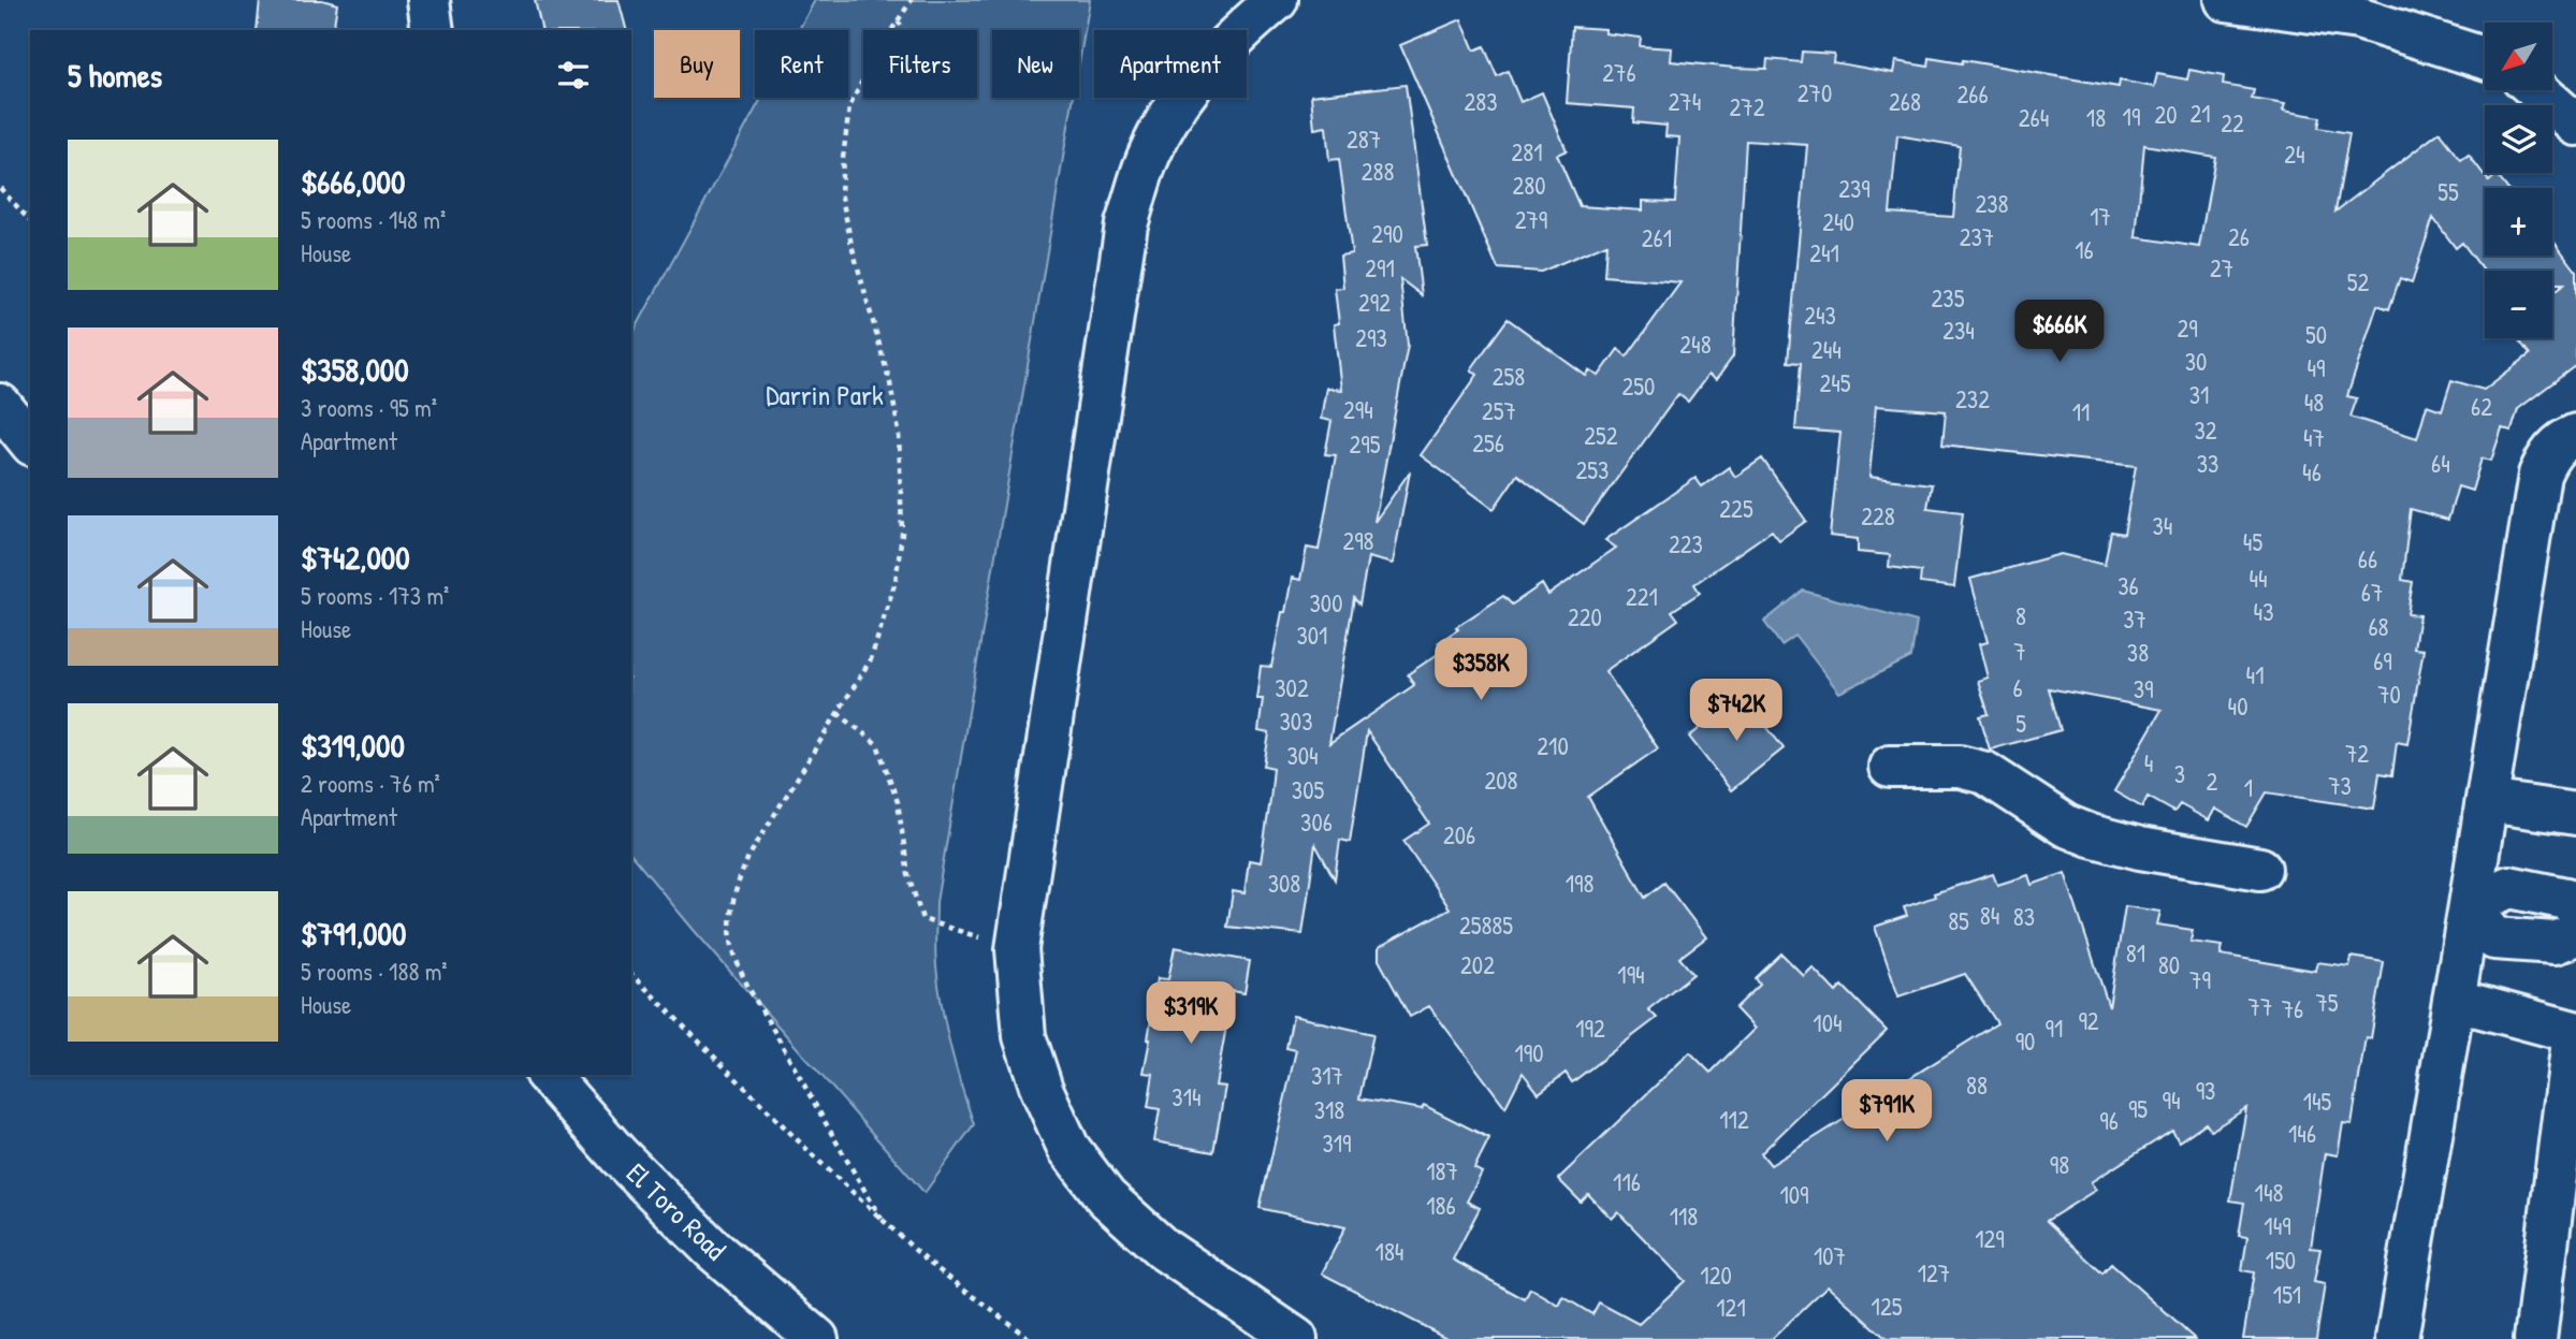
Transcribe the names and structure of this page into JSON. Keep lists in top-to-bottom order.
{
  "streets": {
    "main road": ["El Toro Road"]
  },
  "parks": ["Darrin Park"],
  "house_numbers": [
    "276",
    "270",
    "266",
    "283",
    "274",
    "268",
    "272",
    "21",
    "20",
    "19",
    "264",
    "18",
    "22",
    "287",
    "281",
    "24",
    "288",
    "280",
    "239",
    "55",
    "238",
    "17",
    "279",
    "240",
    "290",
    "237",
    "26",
    "261",
    "16",
    "241",
    "291",
    "27",
    "52",
    "235",
    "292",
    "243",
    "29",
    "234",
    "50",
    "293",
    "248",
    "244",
    "30",
    "49",
    "258",
    "245",
    "250",
    "31",
    "232",
    "48",
    "62",
    "294",
    "257",
    "11",
    "32",
    "252",
    "47",
    "256",
    "295",
    "33",
    "64",
    "253",
    "46",
    "225",
    "228",
    "34",
    "298",
    "45",
    "223",
    "66",
    "44",
    "36",
    "67",
    "221",
    "300",
    "43",
    "8",
    "220",
    "37",
    "68",
    "301",
    "7",
    "38",
    "69",
    "41",
    "302",
    "6",
    "39",
    "70",
    "40",
    "303",
    "5",
    "210",
    "72",
    "304",
    "4",
    "3",
    "208",
    "2",
    "73",
    "1",
    "305",
    "306",
    "206",
    "308",
    "198",
    "84",
    "83",
    "85",
    "25885",
    "81",
    "202",
    "80",
    "194",
    "79",
    "75",
    "77",
    "76",
    "92",
    "104",
    "192",
    "91",
    "90",
    "190",
    "317",
    "88",
    "93",
    "314",
    "94",
    "145",
    "95",
    "318",
    "112",
    "96",
    "146",
    "319",
    "98",
    "187",
    "116",
    "148",
    "109",
    "186",
    "118",
    "149",
    "129",
    "184",
    "107",
    "150",
    "127",
    "120",
    "151",
    "125",
    "121"
  ],
  "north": "bottom left",
  "page": {
    "map_buttons": ["+", "−"],
    "chip": [
      "Buy",
      "Rent",
      "Filters",
      "New",
      "Apartment"
    ],
    "heading": "5 homes",
    "list": [
      {
        "name": "$666,000",
        "note": "5 rooms · 148 m² · House"
      },
      {
        "name": "$358,000",
        "note": "3 rooms · 95 m² · Apartment"
      },
      {
        "name": "$742,000",
        "note": "5 rooms · 173 m² · House"
      },
      {
        "name": "$319,000",
        "note": "2 rooms · 76 m² · Apartment"
      },
      {
        "name": "$791,000",
        "note": "5 rooms · 188 m² · House"
      }
    ],
    "price": [
      "$666K",
      "$358K",
      "$742K",
      "$319K",
      "$791K"
    ]
  }
}
